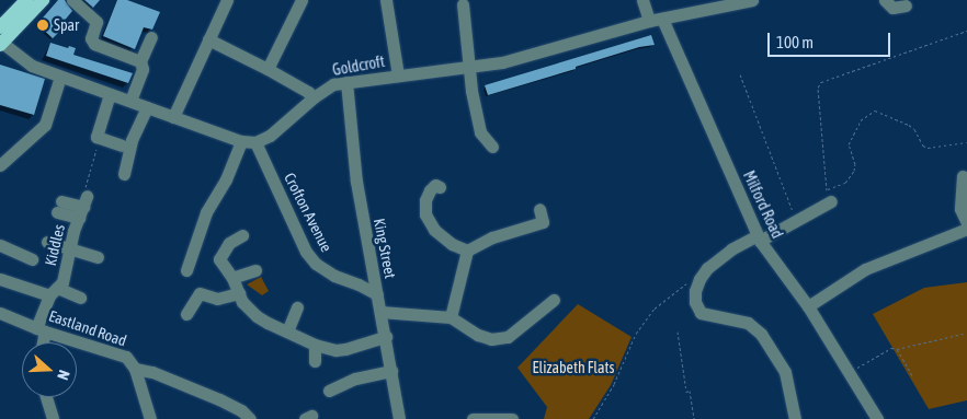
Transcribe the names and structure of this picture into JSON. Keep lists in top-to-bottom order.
{
  "streets": {
    "street": [
      "Goldcroft",
      "Milford Road",
      "Crofton Avenue",
      "Kiddles",
      "King Street",
      "Eastland Road"
    ]
  },
  "crossings": [
    ["Goldcroft", "Milford Road"],
    ["Goldcroft", "Crofton Avenue"],
    ["Goldcroft", "King Street"],
    ["Crofton Avenue", "King Street"],
    ["Kiddles", "Eastland Road"]
  ],
  "parks": ["Elizabeth Flats"],
  "places": ["Spar"],
  "scale_bar": "100 m",
  "north": "right"
}
